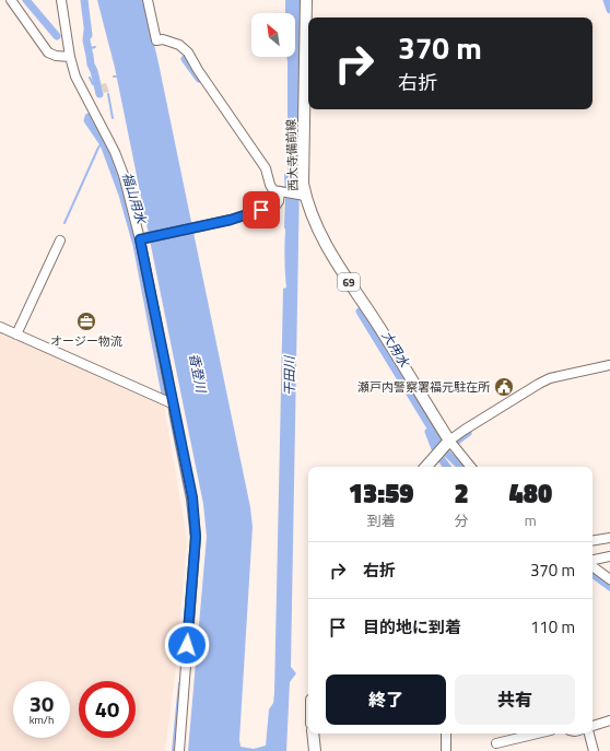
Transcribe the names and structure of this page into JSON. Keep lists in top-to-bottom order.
{
  "streets": {
    "main road": ["西大寺備前線", "69"]
  },
  "water": [
    "福山用水",
    "大用水",
    "香登川",
    "干田川"
  ],
  "places": {
    "office": ["オージー物流"],
    "public building": ["瀬戸内警察署福元駐在所"]
  },
  "north": "top left",
  "page": {
    "turn": ["370 m", "右折"],
    "eta": [
      "13:59",
      "到着",
      "2",
      "分",
      "480",
      "m"
    ],
    "list": [
      {
        "name": "右折",
        "value": "370 m"
      },
      {
        "name": "目的地に到着",
        "value": "110 m"
      }
    ],
    "buttons": ["終了", "共有"],
    "speed": "30 km/h",
    "limit": "40"
  }
}
